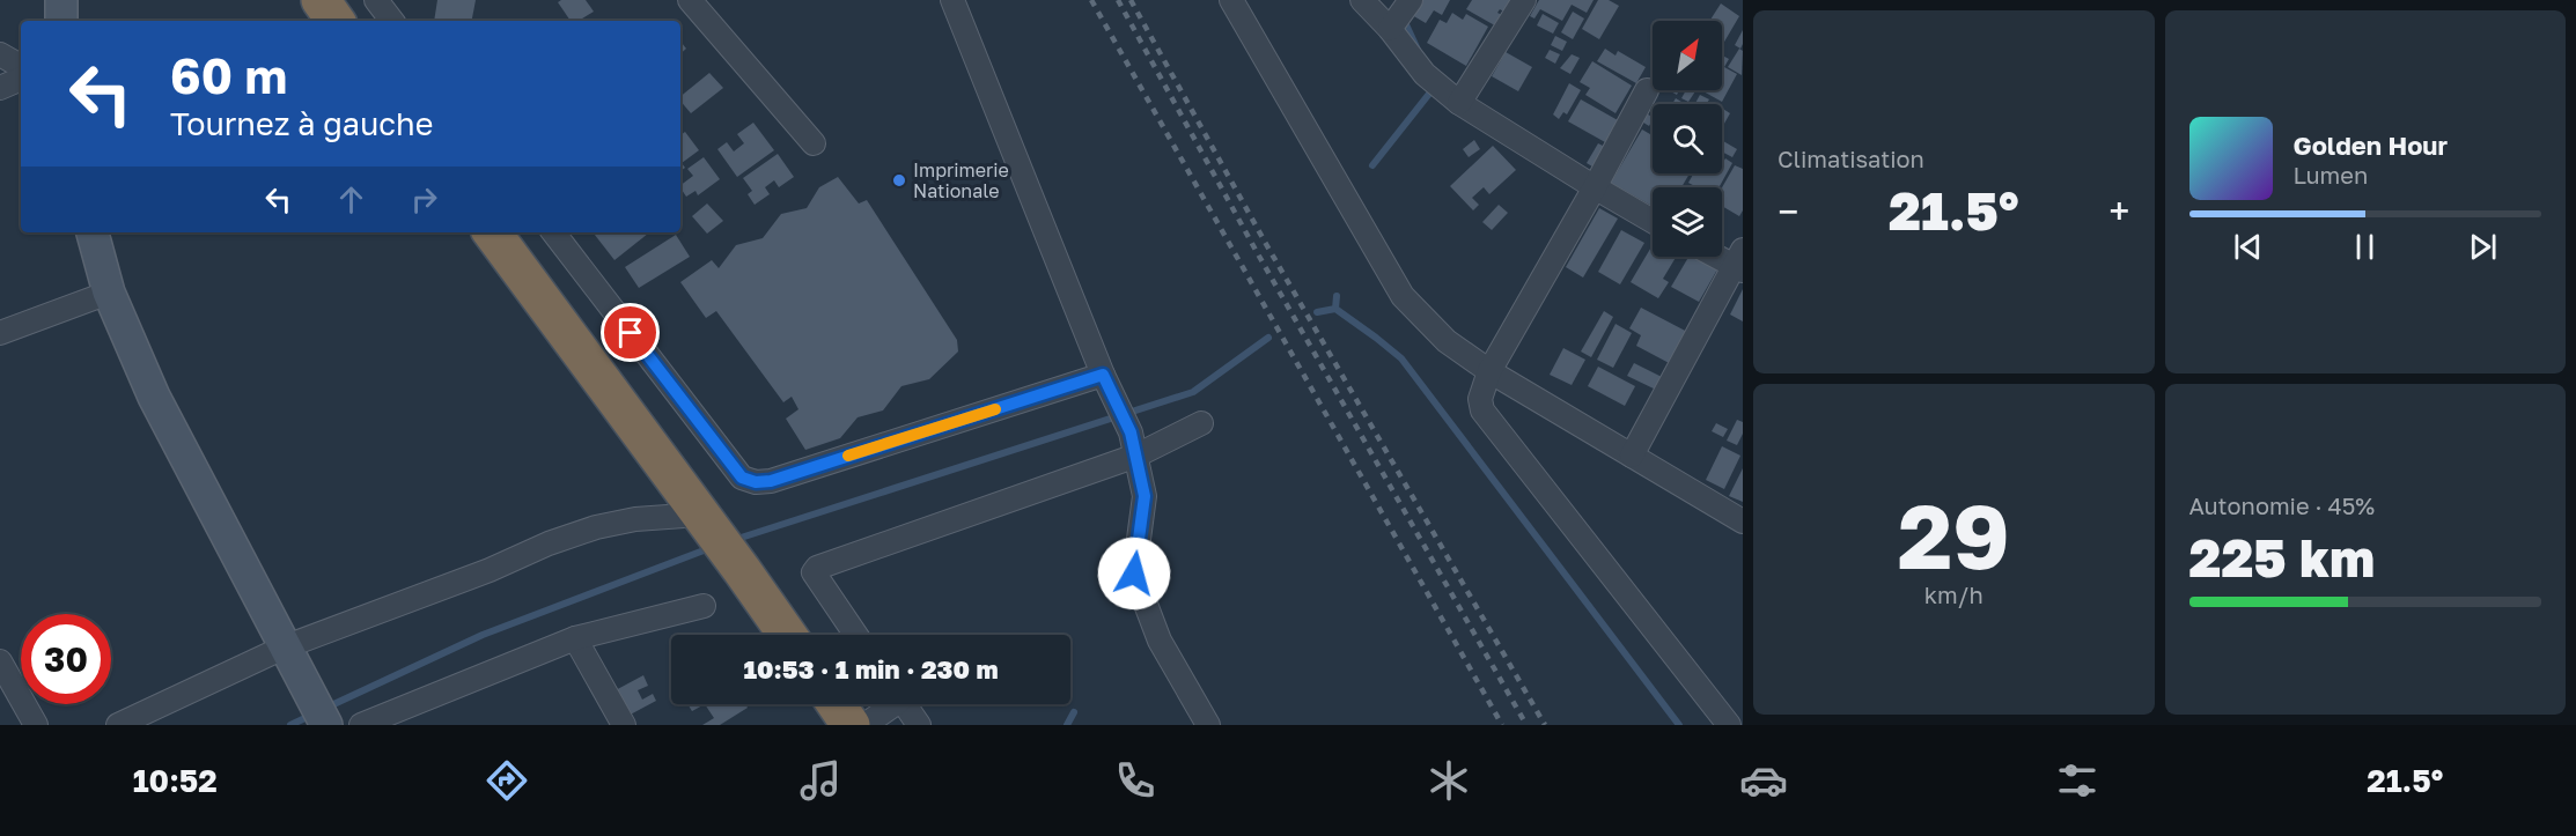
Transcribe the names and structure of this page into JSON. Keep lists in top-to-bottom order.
{
  "places": ["Imprimerie Nationale"],
  "north": "top right",
  "page": {
    "tile": [
      "Climatisation",
      ["29", "km/h"],
      ["Autonomie · 45%", "225 km"]
    ],
    "turn": ["60 m", "Tournez à gauche"],
    "song": ["Golden Hour", "Lumen"],
    "heat": ["−", "21.5°", "+"],
    "limit": "30",
    "trip": "10:53 · 1 min · 230 m",
    "tabs": ["10:52", "21.5°"]
  }
}
